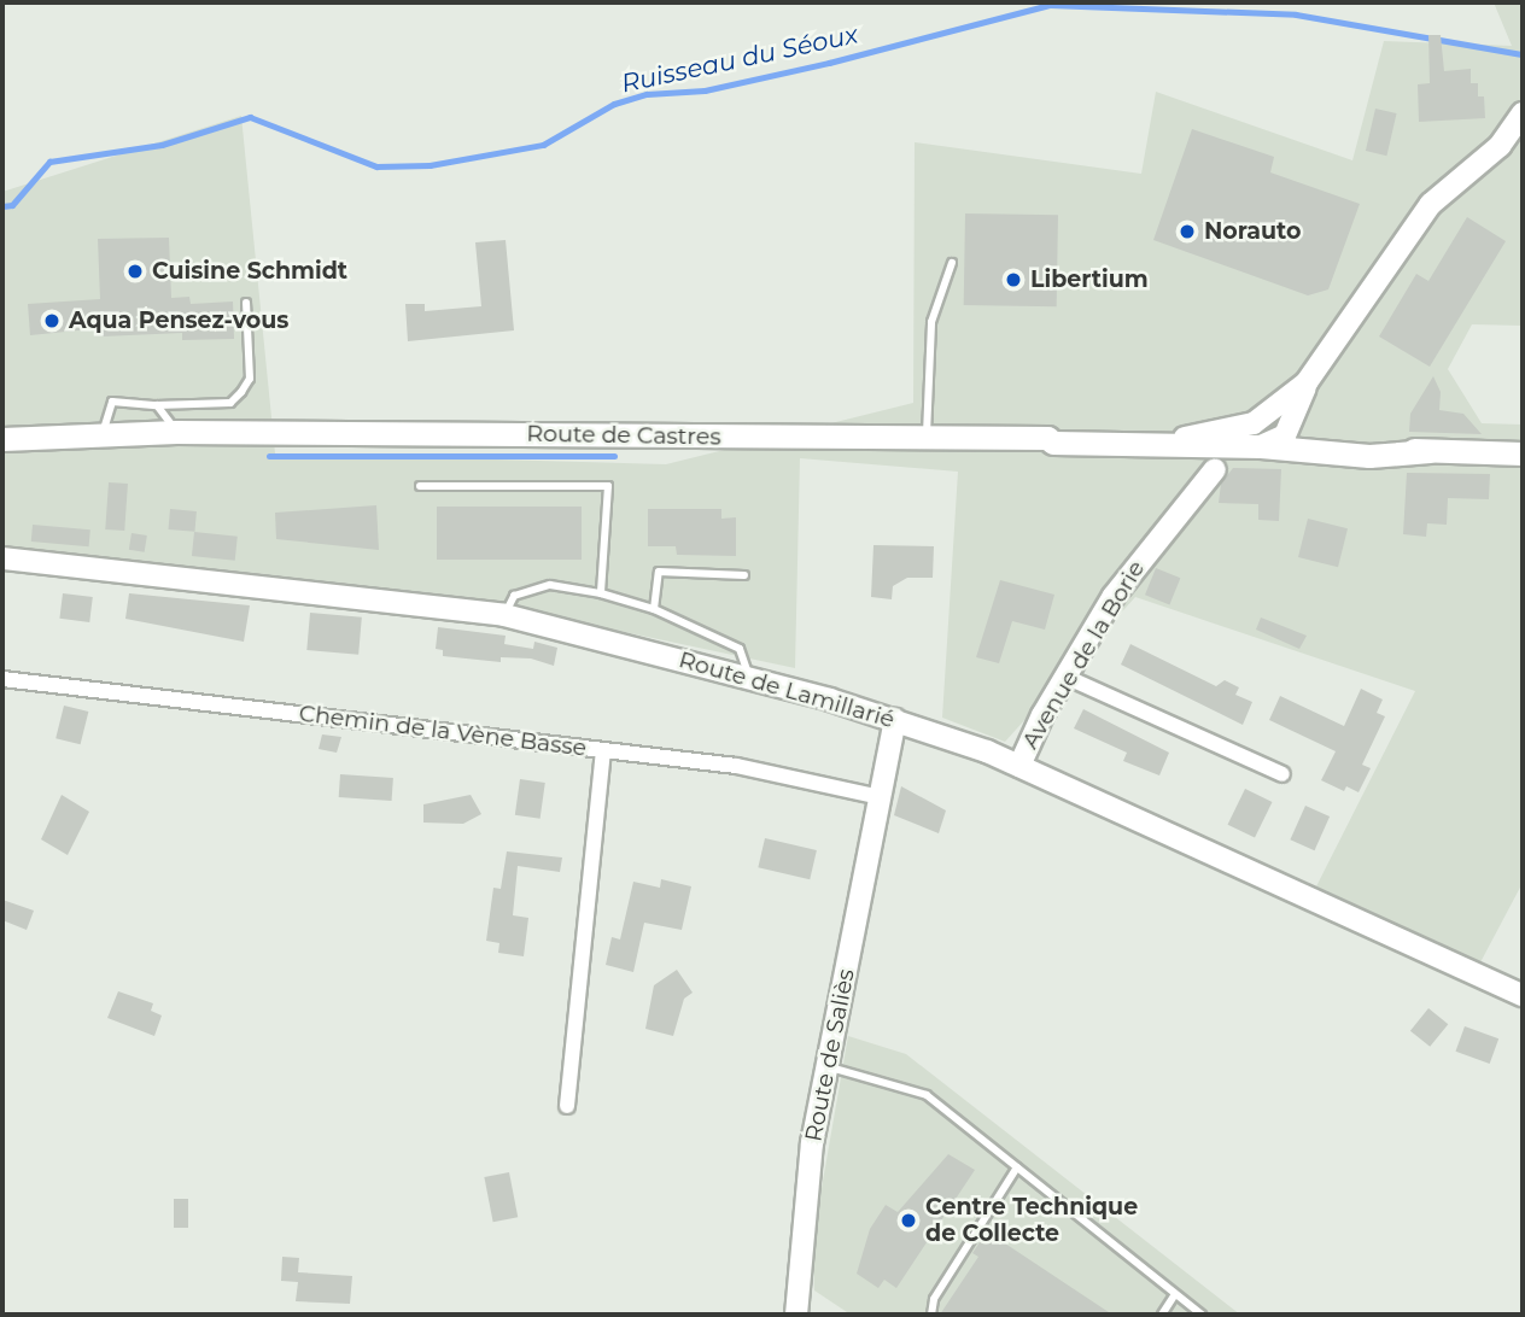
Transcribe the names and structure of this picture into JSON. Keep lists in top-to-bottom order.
{
  "streets": {
    "main road": ["Route de Castres"],
    "street": [
      "Avenue de la Borie",
      "Route de Lamillarié",
      "Chemin de la Vène Basse",
      "Route de Saliès"
    ]
  },
  "crossings": [
    ["Avenue de la Borie", "Route de Lamillarié"],
    ["Route de Lamillarié", "Route de Saliès"],
    ["Chemin de la Vène Basse", "Route de Saliès"]
  ],
  "water": ["Ruisseau du Séoux"],
  "places": [
    "Norauto",
    "Cuisine Schmidt",
    "Libertium",
    "Aqua Pensez-vous",
    "Centre Technique de Collecte"
  ]
}
